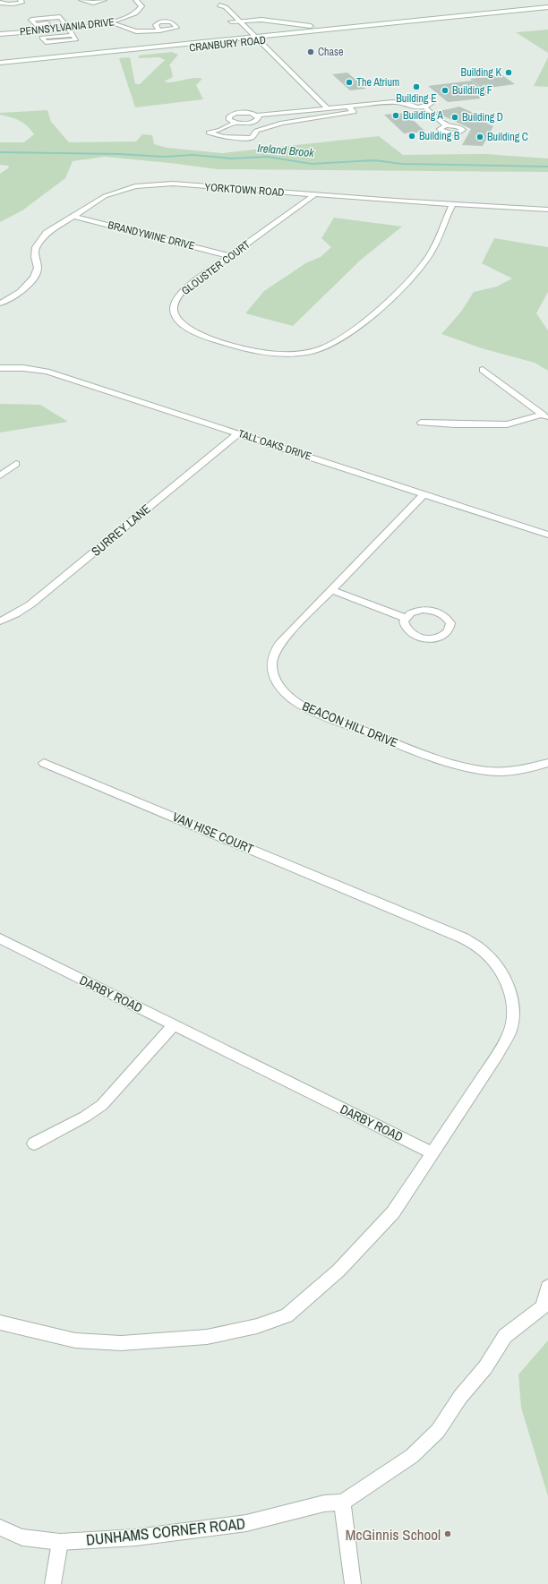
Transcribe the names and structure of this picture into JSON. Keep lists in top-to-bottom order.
{
  "streets": {
    "street": [
      "PENNSYLVANIA DRIVE",
      "CRANBURY ROAD",
      "YORKTOWN ROAD",
      "BRANDYWINE DRIVE",
      "GLOUSTER COURT",
      "TALL OAKS DRIVE",
      "SURREY LANE",
      "BEACON HILL DRIVE",
      "VAN HISE COURT",
      "DARBY ROAD",
      "DUNHAMS CORNER ROAD"
    ]
  },
  "crossings": [
    ["YORKTOWN ROAD", "BRANDYWINE DRIVE"],
    ["YORKTOWN ROAD", "GLOUSTER COURT"],
    ["BRANDYWINE DRIVE", "GLOUSTER COURT"],
    ["TALL OAKS DRIVE", "SURREY LANE"],
    ["TALL OAKS DRIVE", "BEACON HILL DRIVE"],
    ["VAN HISE COURT", "DARBY ROAD"]
  ],
  "water": ["Ireland Brook"],
  "places": [
    "Chase",
    "Building K",
    "The Atrium",
    "Building E",
    "Building F",
    "Building A",
    "Building D",
    "Building B",
    "Building C",
    "McGinnis School"
  ]
}
